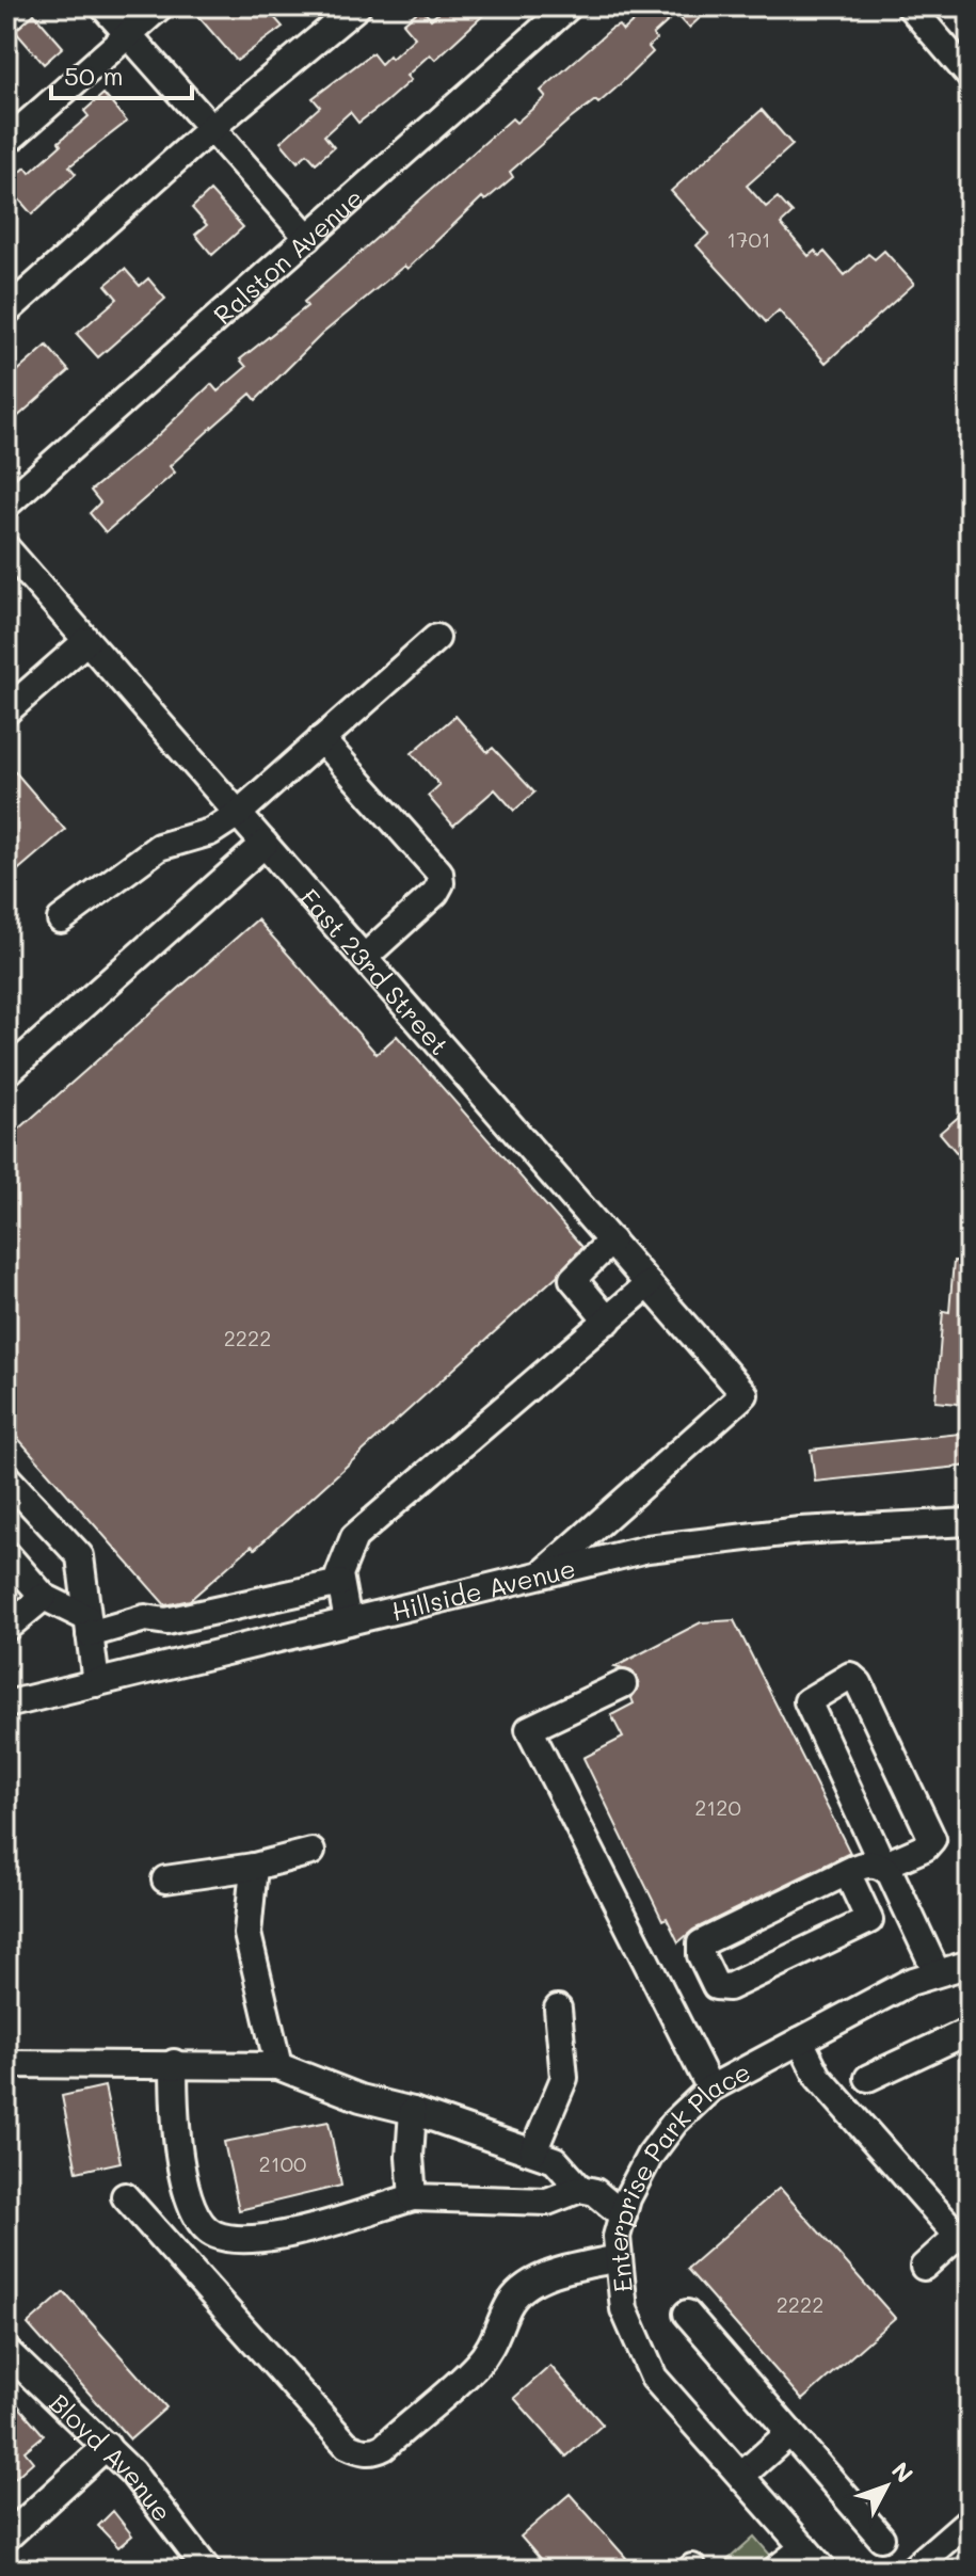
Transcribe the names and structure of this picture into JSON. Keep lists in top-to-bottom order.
{
  "streets": {
    "street": [
      "Ralston Avenue",
      "East 23rd Street",
      "Hillside Avenue",
      "Enterprise Park Place",
      "Bloyd Avenue"
    ]
  },
  "crossings": [
    ["East 23rd Street", "Hillside Avenue"]
  ],
  "house_numbers": [
    "1701",
    "2222",
    "2120",
    "2100",
    "2222"
  ],
  "scale_bar": "50 m",
  "north": "top right"
}
